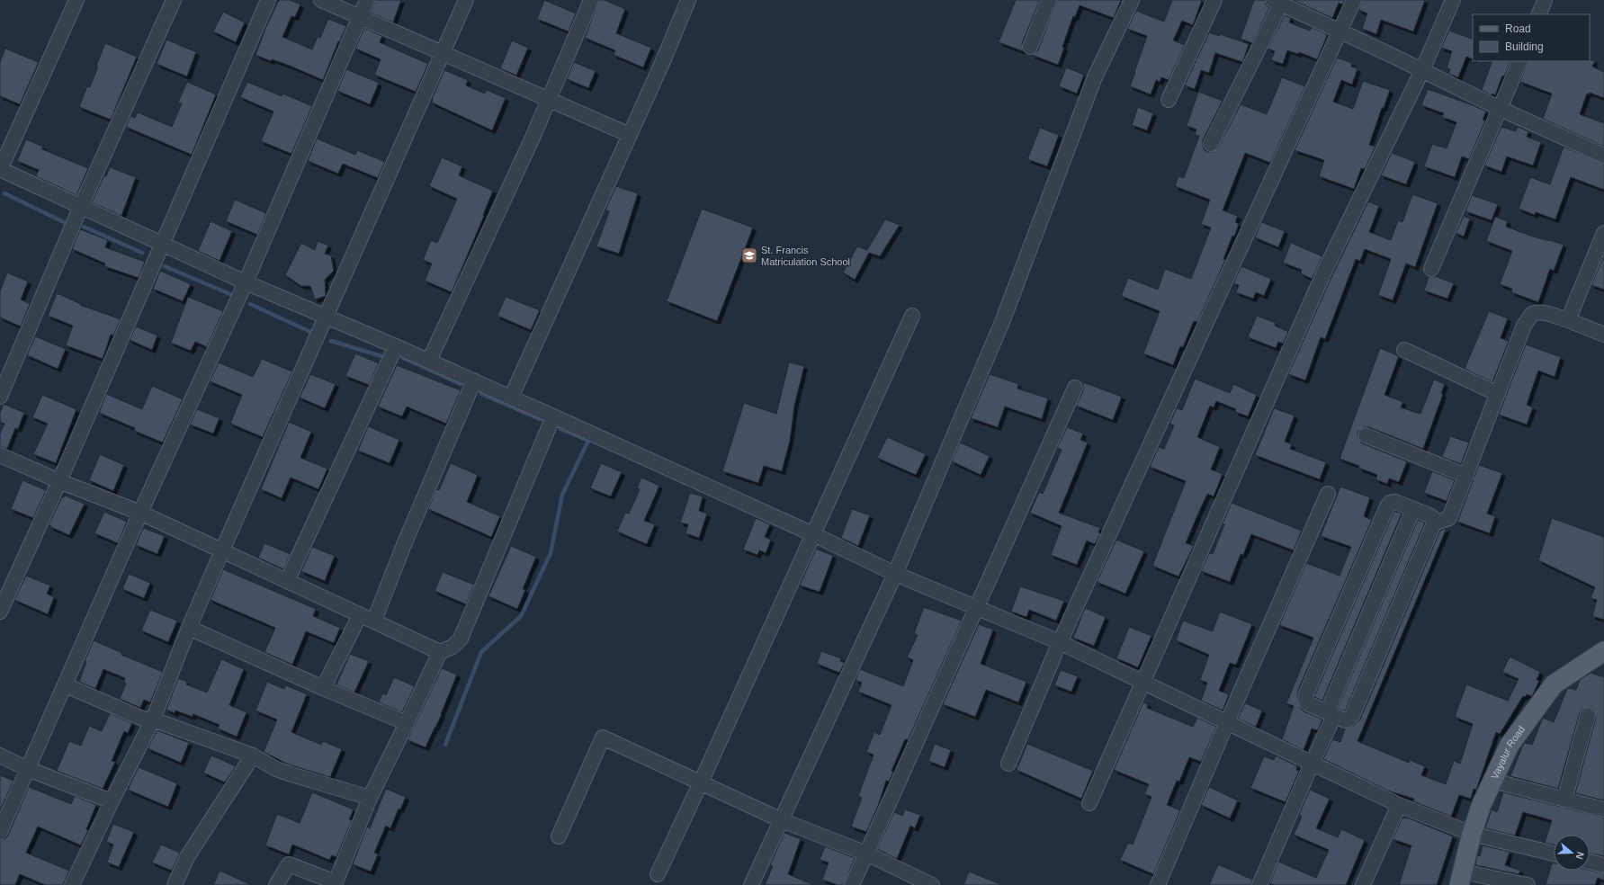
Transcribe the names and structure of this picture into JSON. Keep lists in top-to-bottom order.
{
  "streets": {
    "main road": ["Vayalur Road"]
  },
  "places": {
    "school or university": ["St. Francis Matriculation School"]
  },
  "legend": ["Road", "Building"],
  "north": "right"
}
